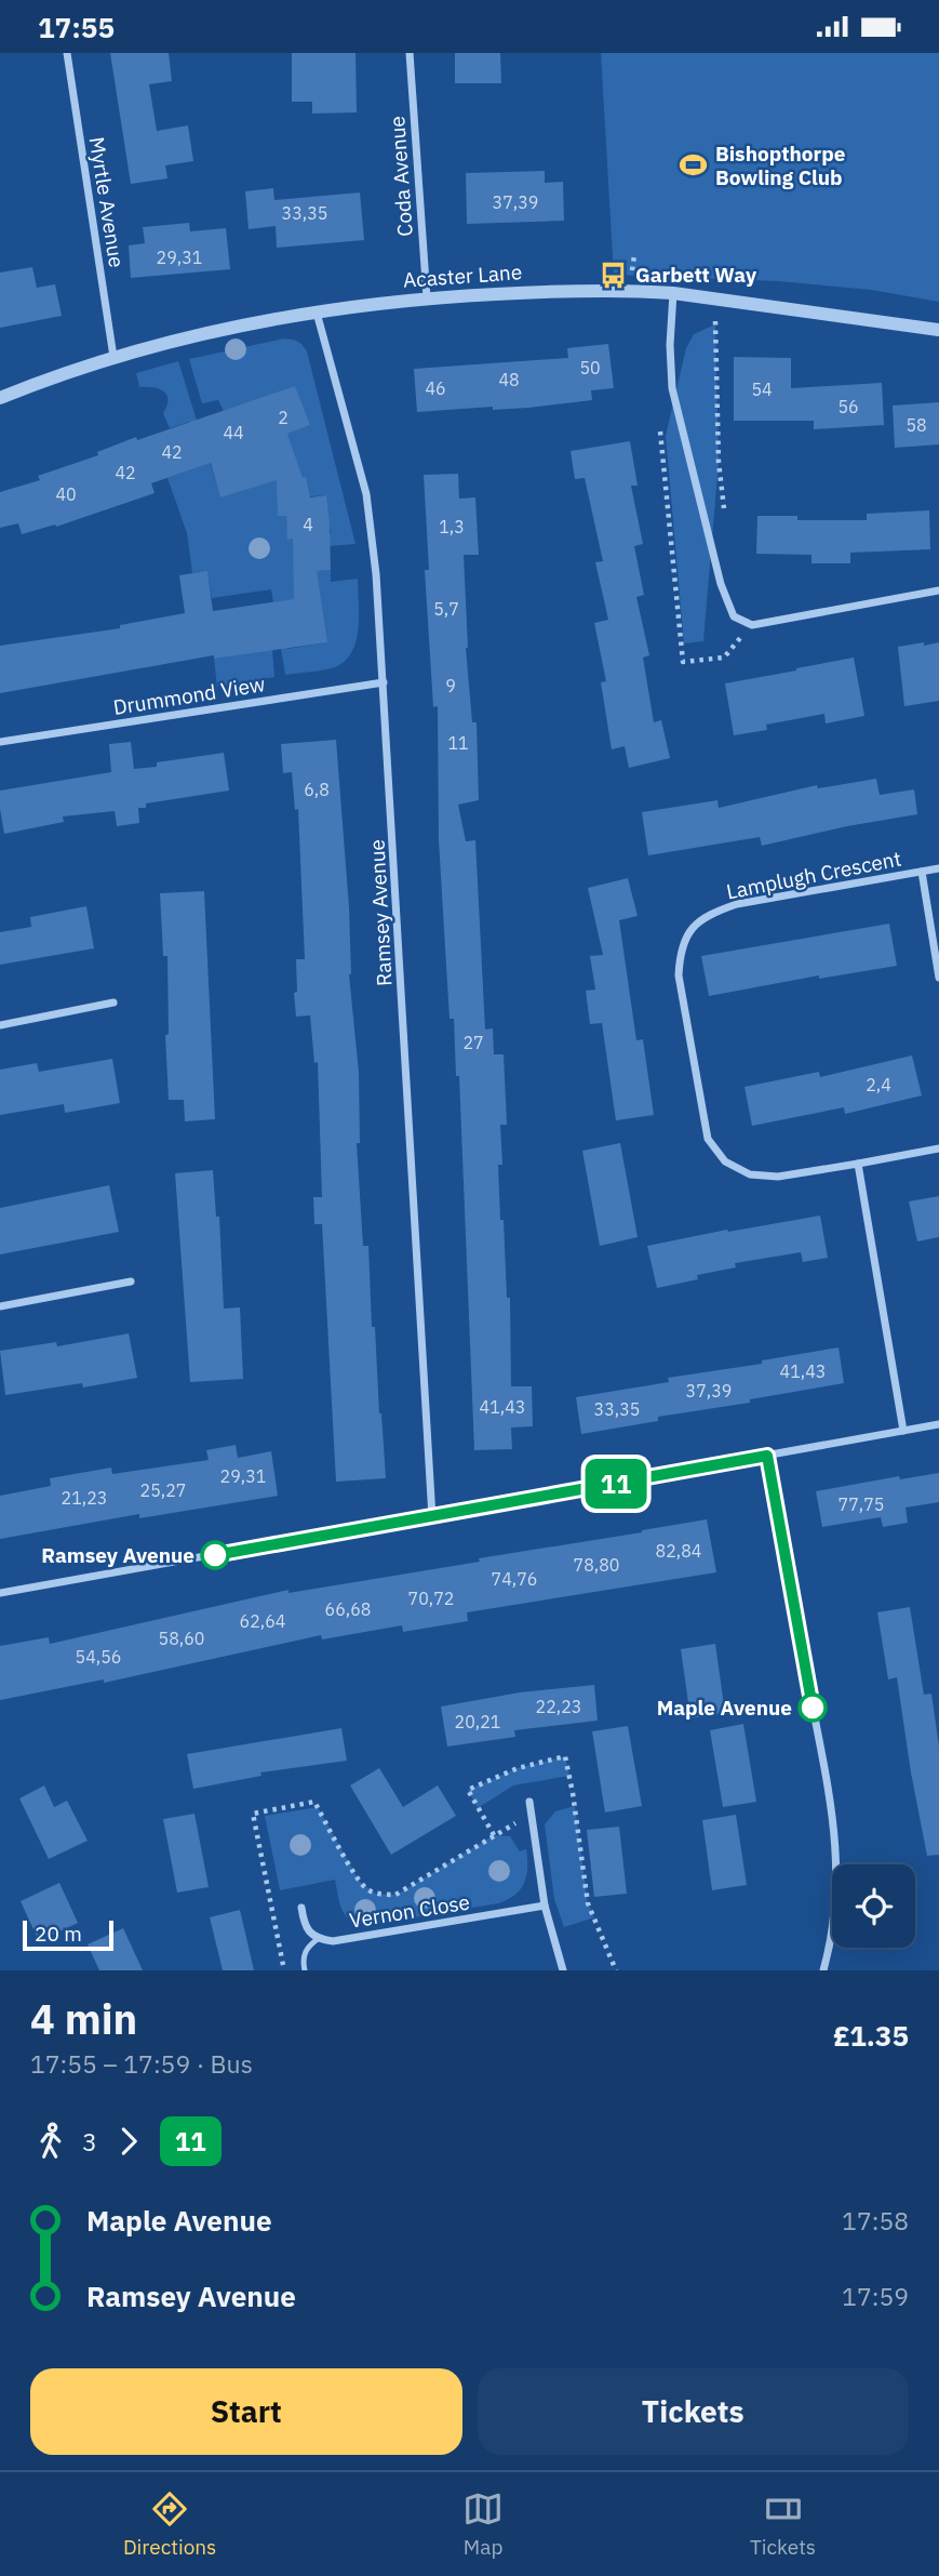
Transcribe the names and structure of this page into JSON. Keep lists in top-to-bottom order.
{
  "streets": {
    "street": [
      "Coda Avenue",
      "Myrtle Avenue",
      "Acaster Lane",
      "Drummond View",
      "Lamplugh Crescent",
      "Ramsey Avenue",
      "Vernon Close"
    ]
  },
  "crossings": [
    ["Coda Avenue", "Acaster Lane"],
    ["Myrtle Avenue", "Acaster Lane"],
    ["Acaster Lane", "Ramsey Avenue"],
    ["Drummond View", "Ramsey Avenue"]
  ],
  "places": {
    "sports": ["Bishopthorpe Bowling Club"],
    "bus stop": ["Garbett Way"],
    "other": ["Ramsey Avenue", "Maple Avenue"]
  },
  "lines": ["bus line 11"],
  "house_numbers": [
    "37,39",
    "33,35",
    "29,31",
    "50",
    "48",
    "46",
    "54",
    "56",
    "2",
    "58",
    "44",
    "42",
    "42",
    "40",
    "4",
    "1,3",
    "5,7",
    "9",
    "11",
    "6,8",
    "27",
    "2,4",
    "41,43",
    "37,39",
    "41,43",
    "33,35",
    "29,31",
    "25,27",
    "21,23",
    "77,75",
    "82,84",
    "78,80",
    "74,76",
    "70,72",
    "66,68",
    "62,64",
    "58,60",
    "54,56",
    "22,23",
    "20,21"
  ],
  "scale_bar": "20 m",
  "page": {
    "status": "17:55",
    "on_map": "11",
    "scale": "20 m",
    "heading": ["4 min", "17:55 – 17:59 · Bus", "£1.35"],
    "legs": ["3", "11"],
    "list": [
      {
        "name": "Maple Avenue",
        "value": "17:58"
      },
      {
        "name": "Ramsey Avenue",
        "value": "17:59"
      }
    ],
    "buttons": ["Start", "Tickets"],
    "tabs": ["Directions", "Map", "Tickets"]
  }
}
